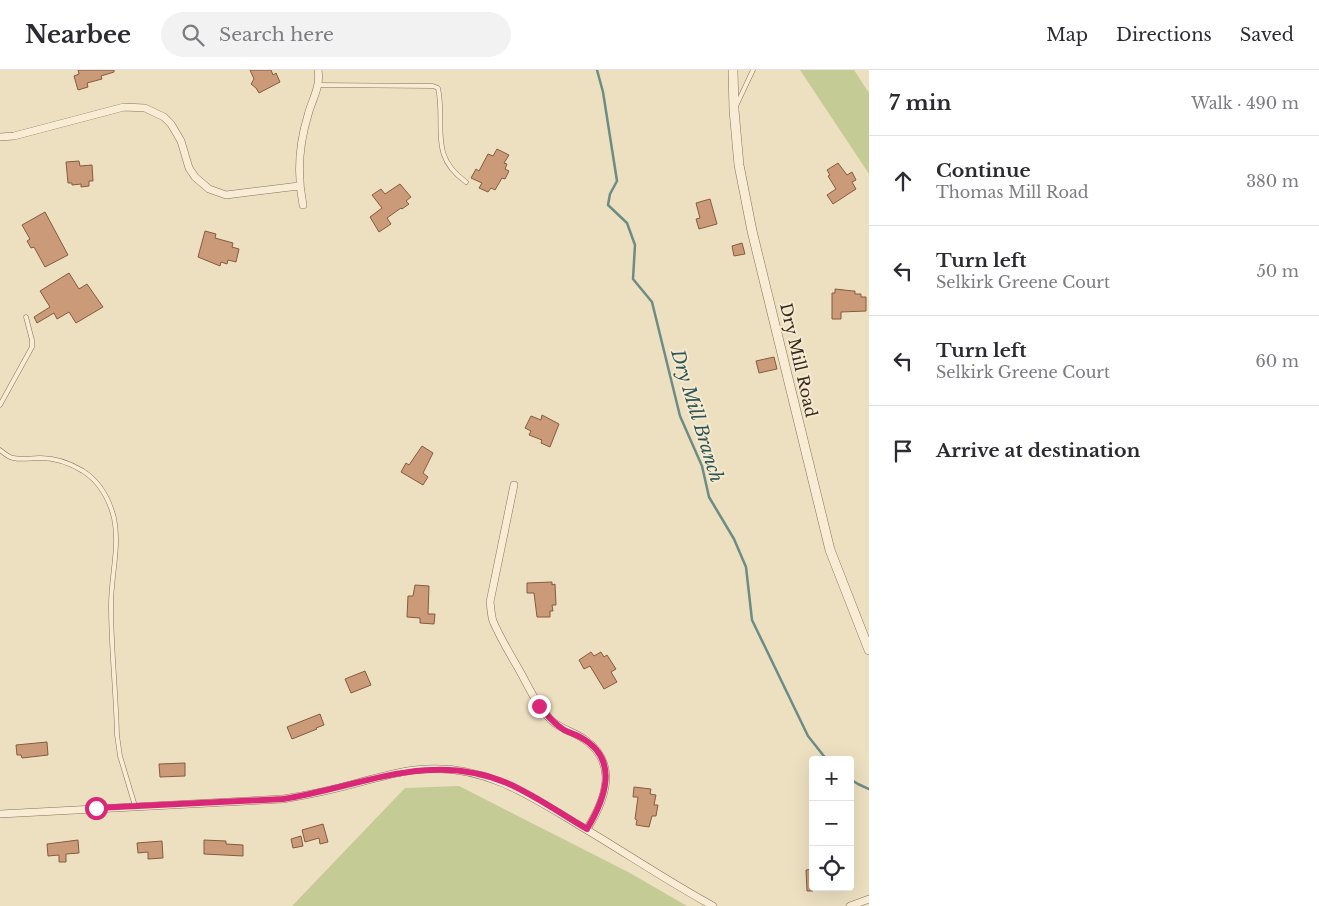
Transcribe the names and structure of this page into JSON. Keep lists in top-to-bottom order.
{
  "streets": {
    "street": ["Dry Mill Road"]
  },
  "water": ["Dry Mill Branch"],
  "page": {
    "header": "Nearbee",
    "search": "Search here",
    "nav": ["Map", "Directions", "Saved"],
    "heading": ["7 min", "Walk · 490 m"],
    "list": [
      ["Continue", "Thomas Mill Road", "380 m"],
      ["Turn left", "Selkirk Greene Court", "50 m"],
      ["Turn left", "Selkirk Greene Court", "60 m"],
      "Arrive at destination"
    ],
    "map_buttons": ["+", "−"]
  }
}
